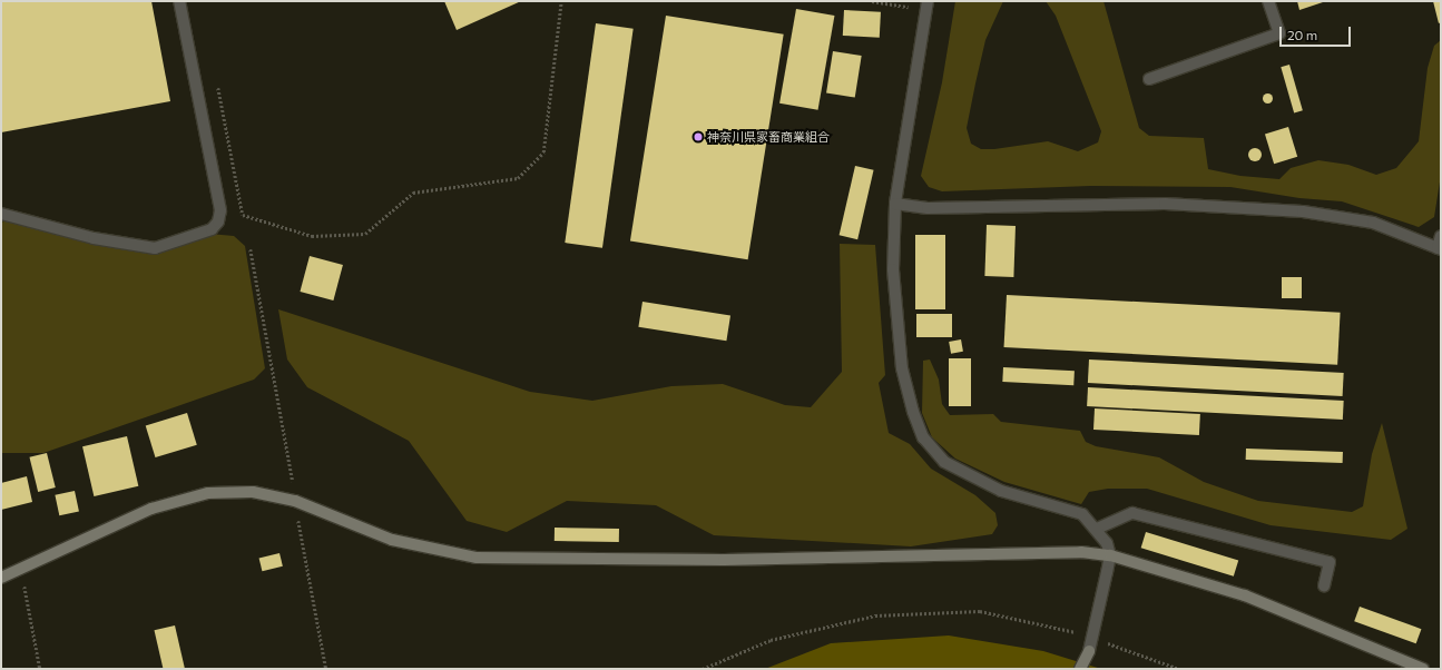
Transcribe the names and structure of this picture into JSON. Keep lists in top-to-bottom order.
{
  "places": ["神奈川県家畜商業組合"],
  "scale_bar": "20 m"
}
